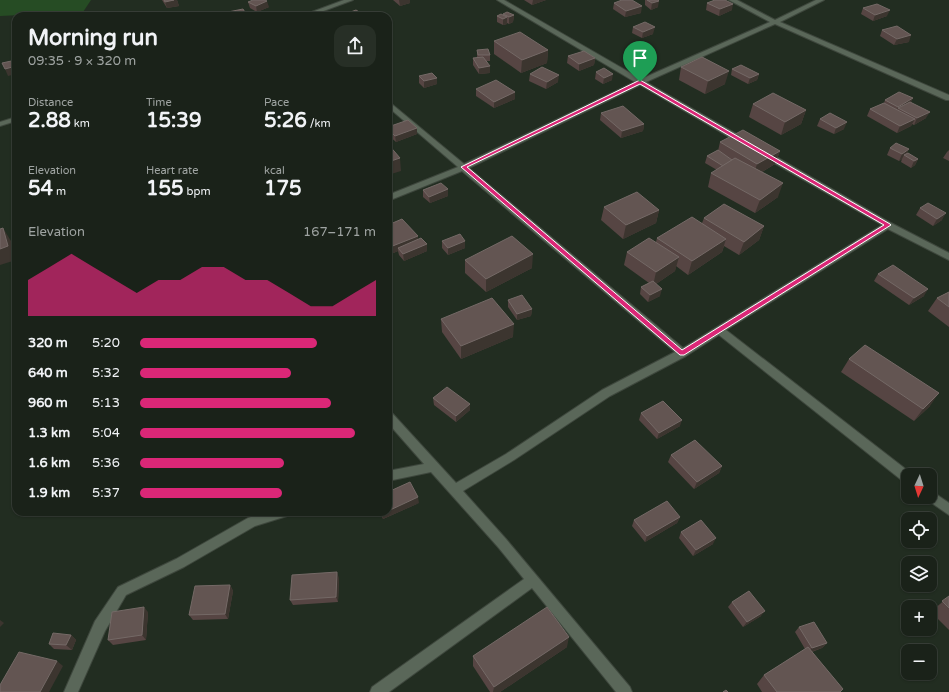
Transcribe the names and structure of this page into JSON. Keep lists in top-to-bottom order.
{
  "north": "bottom",
  "page": {
    "heading": ["Morning run", "09:35 · 9 × 320 m"],
    "stats": [
      ["Distance", "2.88 km"],
      ["Time", "15:39"],
      ["Pace", "5:26 /km"],
      ["Elevation", "54 m"],
      ["Heart rate", "155 bpm"],
      ["kcal", "175"]
    ],
    "chart": ["Elevation", "167–171 m"],
    "list": [
      {
        "name": "320 m",
        "note": "5:20"
      },
      {
        "name": "640 m",
        "note": "5:32"
      },
      {
        "name": "960 m",
        "note": "5:13"
      },
      {
        "name": "1.3 km",
        "note": "5:04"
      },
      {
        "name": "1.6 km",
        "note": "5:36"
      },
      {
        "name": "1.9 km",
        "note": "5:37"
      }
    ],
    "map_buttons": ["+", "−"]
  }
}
